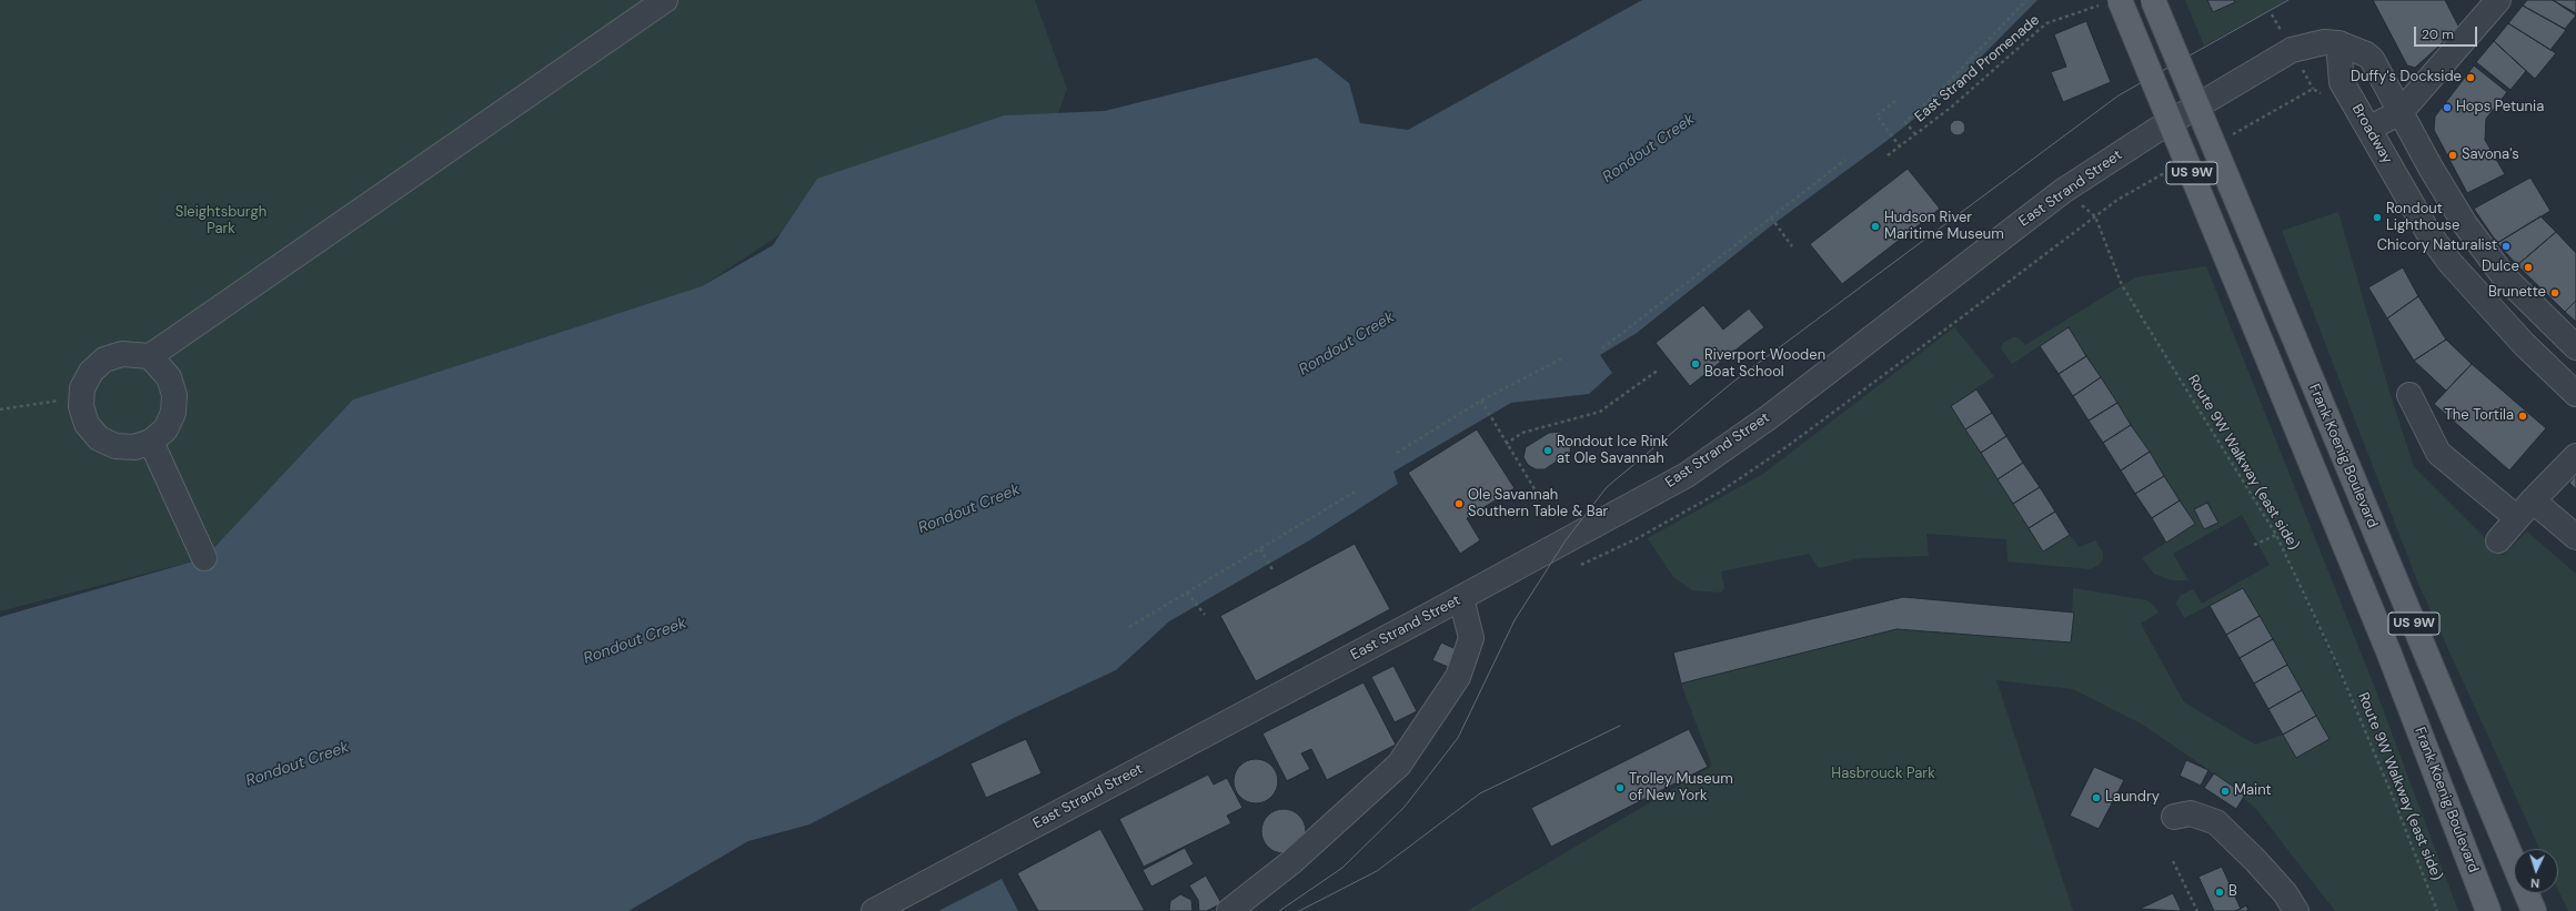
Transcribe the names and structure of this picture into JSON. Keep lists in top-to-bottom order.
{
  "streets": {
    "main road": ["US 9W", "Frank Koenig Boulevard"],
    "street": ["Broadway", "East Strand Street"],
    "path": ["East Strand Promenade", "Route 9W Walkway (east side)"]
  },
  "crossings": [
    ["East Strand Promenade", "Frank Koenig Boulevard"],
    ["Broadway", "East Strand Street"]
  ],
  "water": ["Rondout Creek"],
  "parks": ["Sleightsburgh Park", "Hasbrouck Park"],
  "places": [
    "Duffy's Dockside",
    "Hops Petunia",
    "Savona's",
    "Rondout Lighthouse",
    "Hudson River Maritime Museum",
    "Chicory Naturalist",
    "Dulce",
    "Brunette",
    "Riverport Wooden Boat School",
    "The Tortila",
    "Rondout Ice Rink at Ole Savannah",
    "Ole Savannah Southern Table & Bar",
    "Trolley Museum of New York",
    "Maint",
    "Laundry",
    "B"
  ],
  "scale_bar": "20 m",
  "north": "bottom"
}
